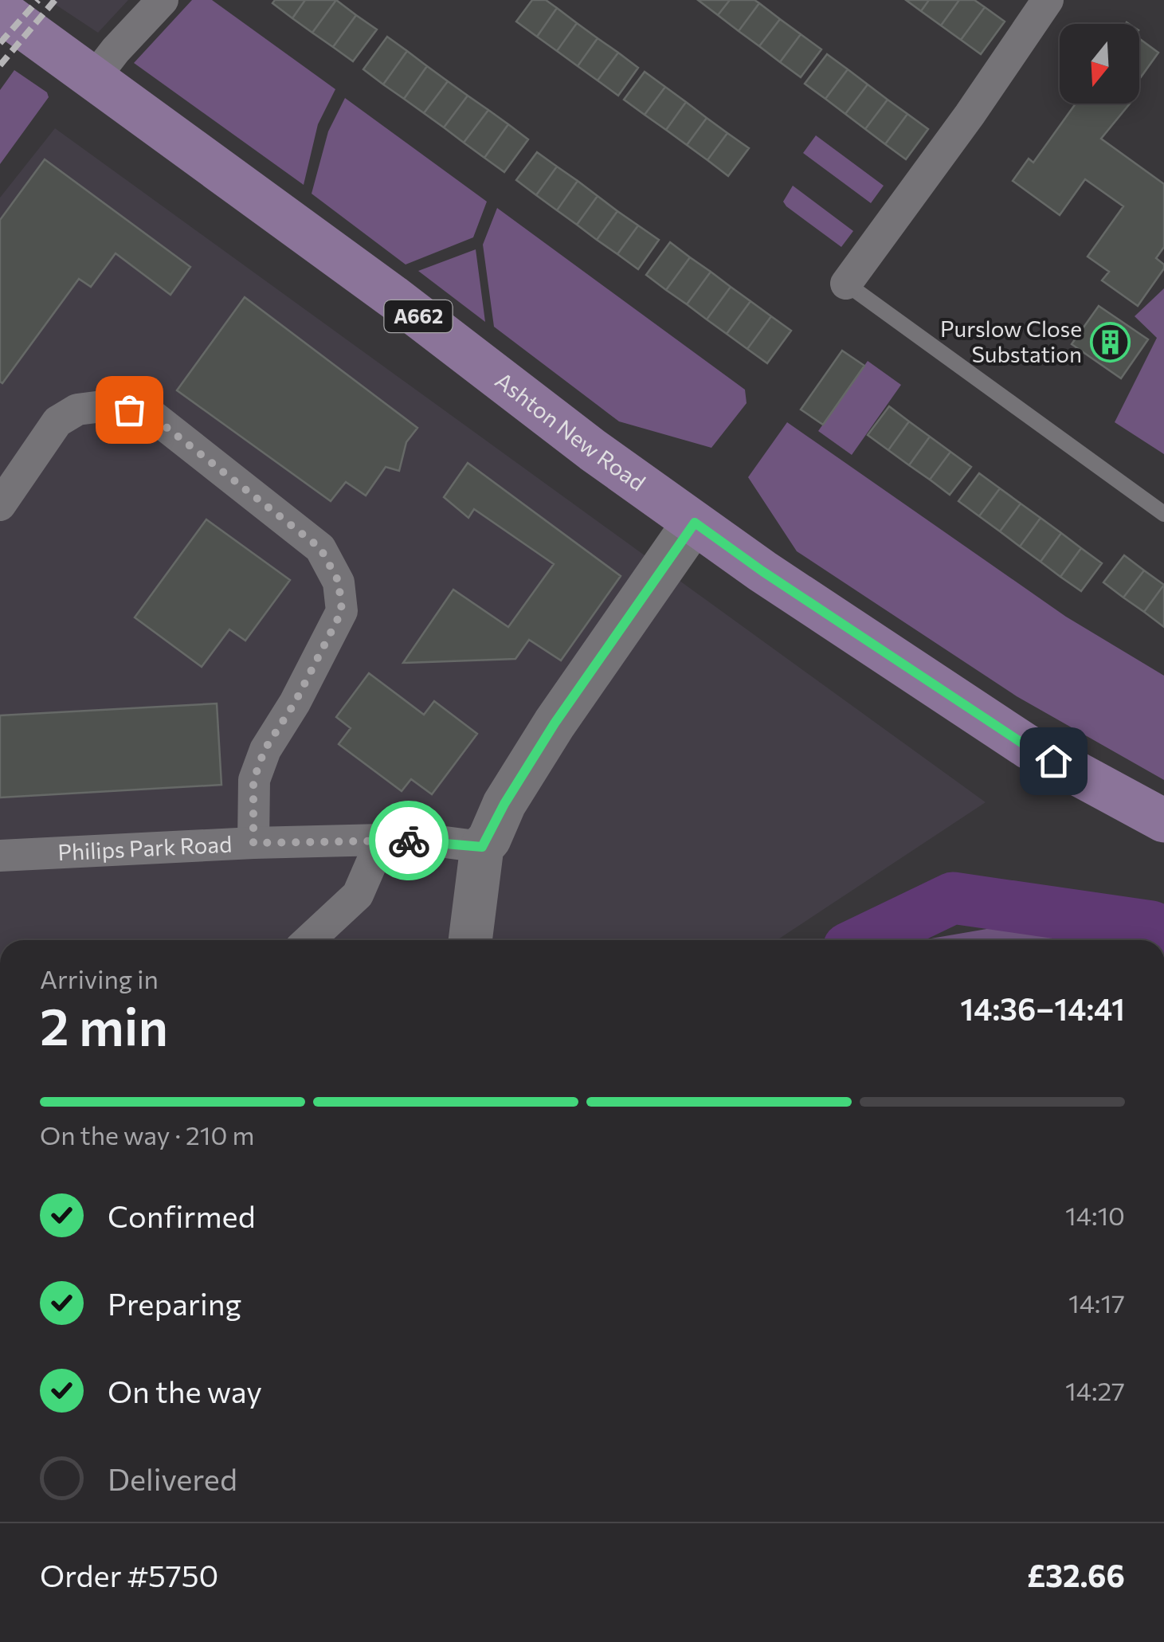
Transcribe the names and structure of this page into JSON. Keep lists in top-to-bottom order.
{
  "streets": {
    "main road": ["A662", "Ashton New Road"],
    "street": ["Philips Park Road"]
  },
  "places": {
    "building": ["Purslow Close Substation"]
  },
  "north": "bottom",
  "page": {
    "heading": ["2 min", "Arriving in", "14:36–14:41"],
    "panel": ["Order #5750", "£32.66"],
    "bar": "On the way · 210 m",
    "list": [
      ["Confirmed", "14:10"],
      ["Preparing", "14:17"],
      ["On the way", "14:27"],
      "Delivered"
    ]
  }
}
